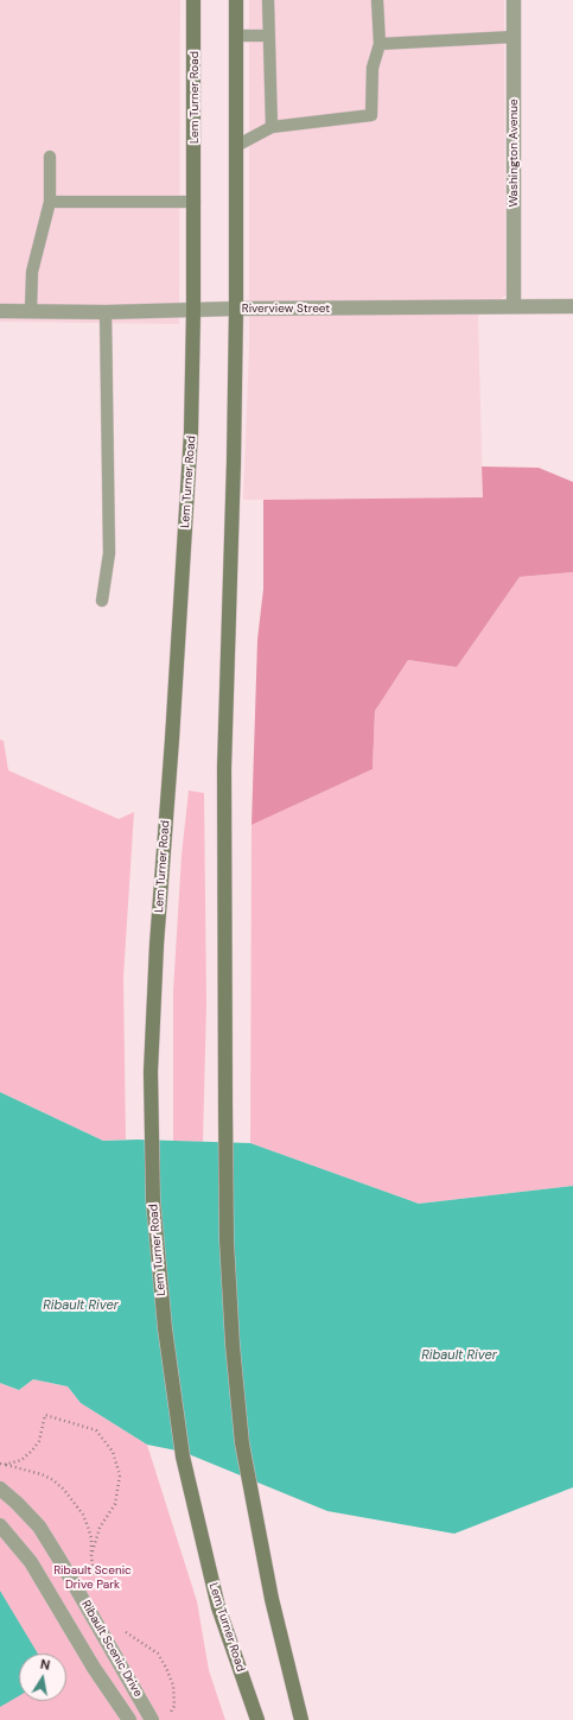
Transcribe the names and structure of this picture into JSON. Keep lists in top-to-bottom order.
{
  "streets": {
    "main road": ["Lem Turner Road"],
    "street": ["Washington Avenue", "Riverview Street", "Ribault Scenic Drive"]
  },
  "crossings": [
    ["Lem Turner Road", "Riverview Street"],
    ["Washington Avenue", "Riverview Street"]
  ],
  "water": ["Ribault River"],
  "parks": ["Ribault Scenic Drive Park"],
  "north": "top"
}
